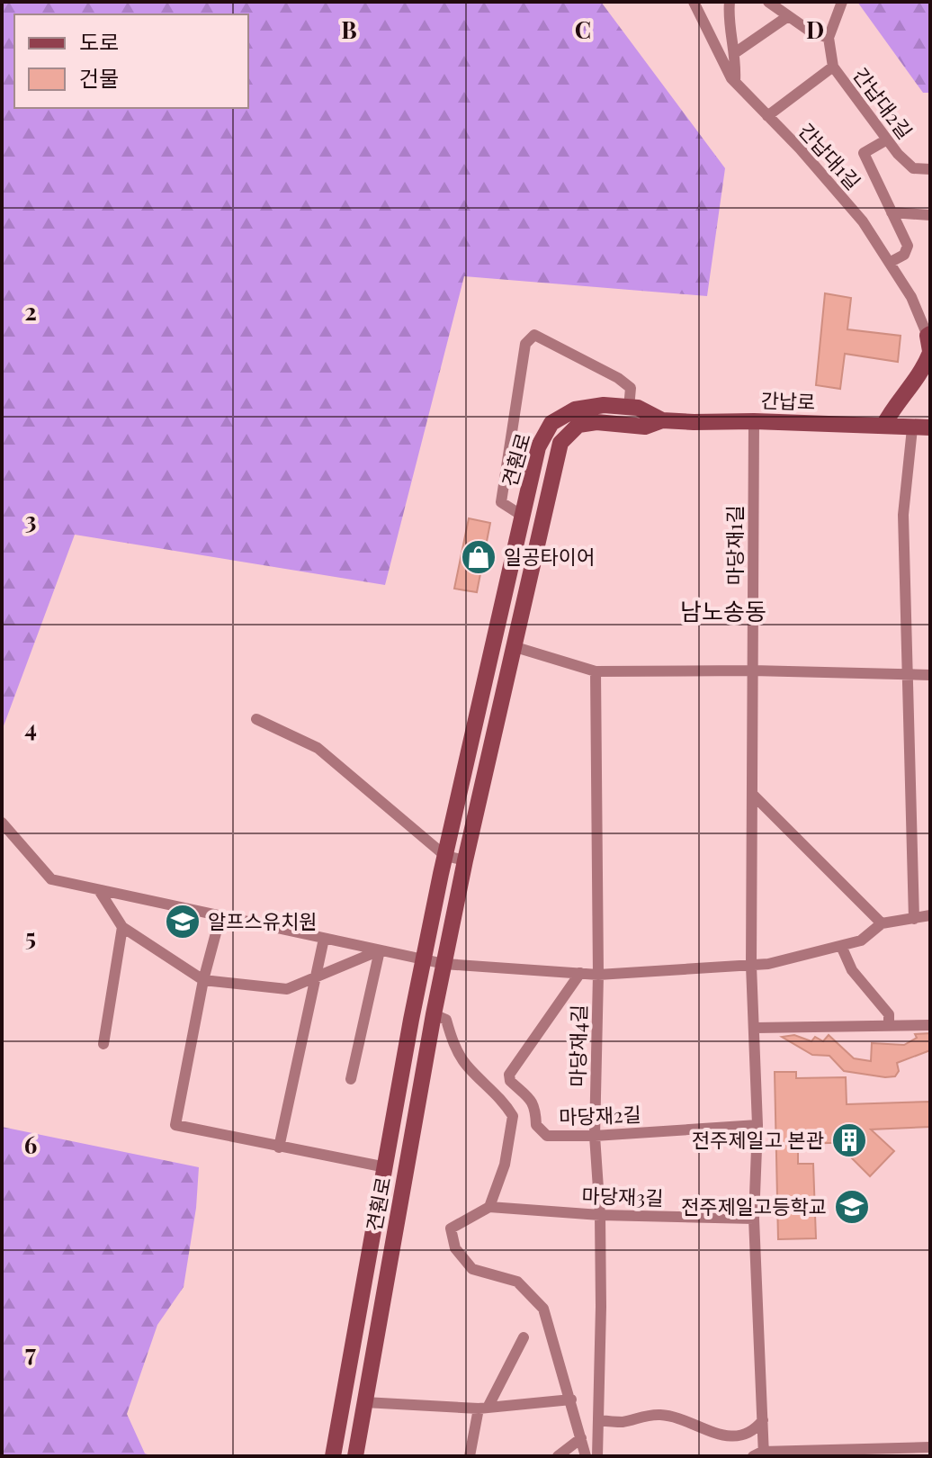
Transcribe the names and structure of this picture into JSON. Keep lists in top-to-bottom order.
{
  "streets": {
    "street": [
      "간납대2길",
      "간납대1길",
      "간납로",
      "견훤로",
      "마당재1길",
      "마당재4길",
      "마당재2길",
      "마당재3길"
    ]
  },
  "crossings": [
    ["간납대2길", "간납대1길"],
    ["간납로", "견훤로"],
    ["간납로", "마당재1길"],
    ["마당재4길", "마당재2길"],
    ["마당재4길", "마당재3길"]
  ],
  "districts": ["남노송동"],
  "places": {
    "shop": ["일공타이어"],
    "school or university": ["알프스유치원", "전주제일고등학교"],
    "building": ["전주제일고 본관"]
  },
  "legend": ["도로", "건물"],
  "grid": {
    "columns": ["B", "C", "D"],
    "rows": [
      "2",
      "3",
      "4",
      "5",
      "6",
      "7"
    ]
  }
}
